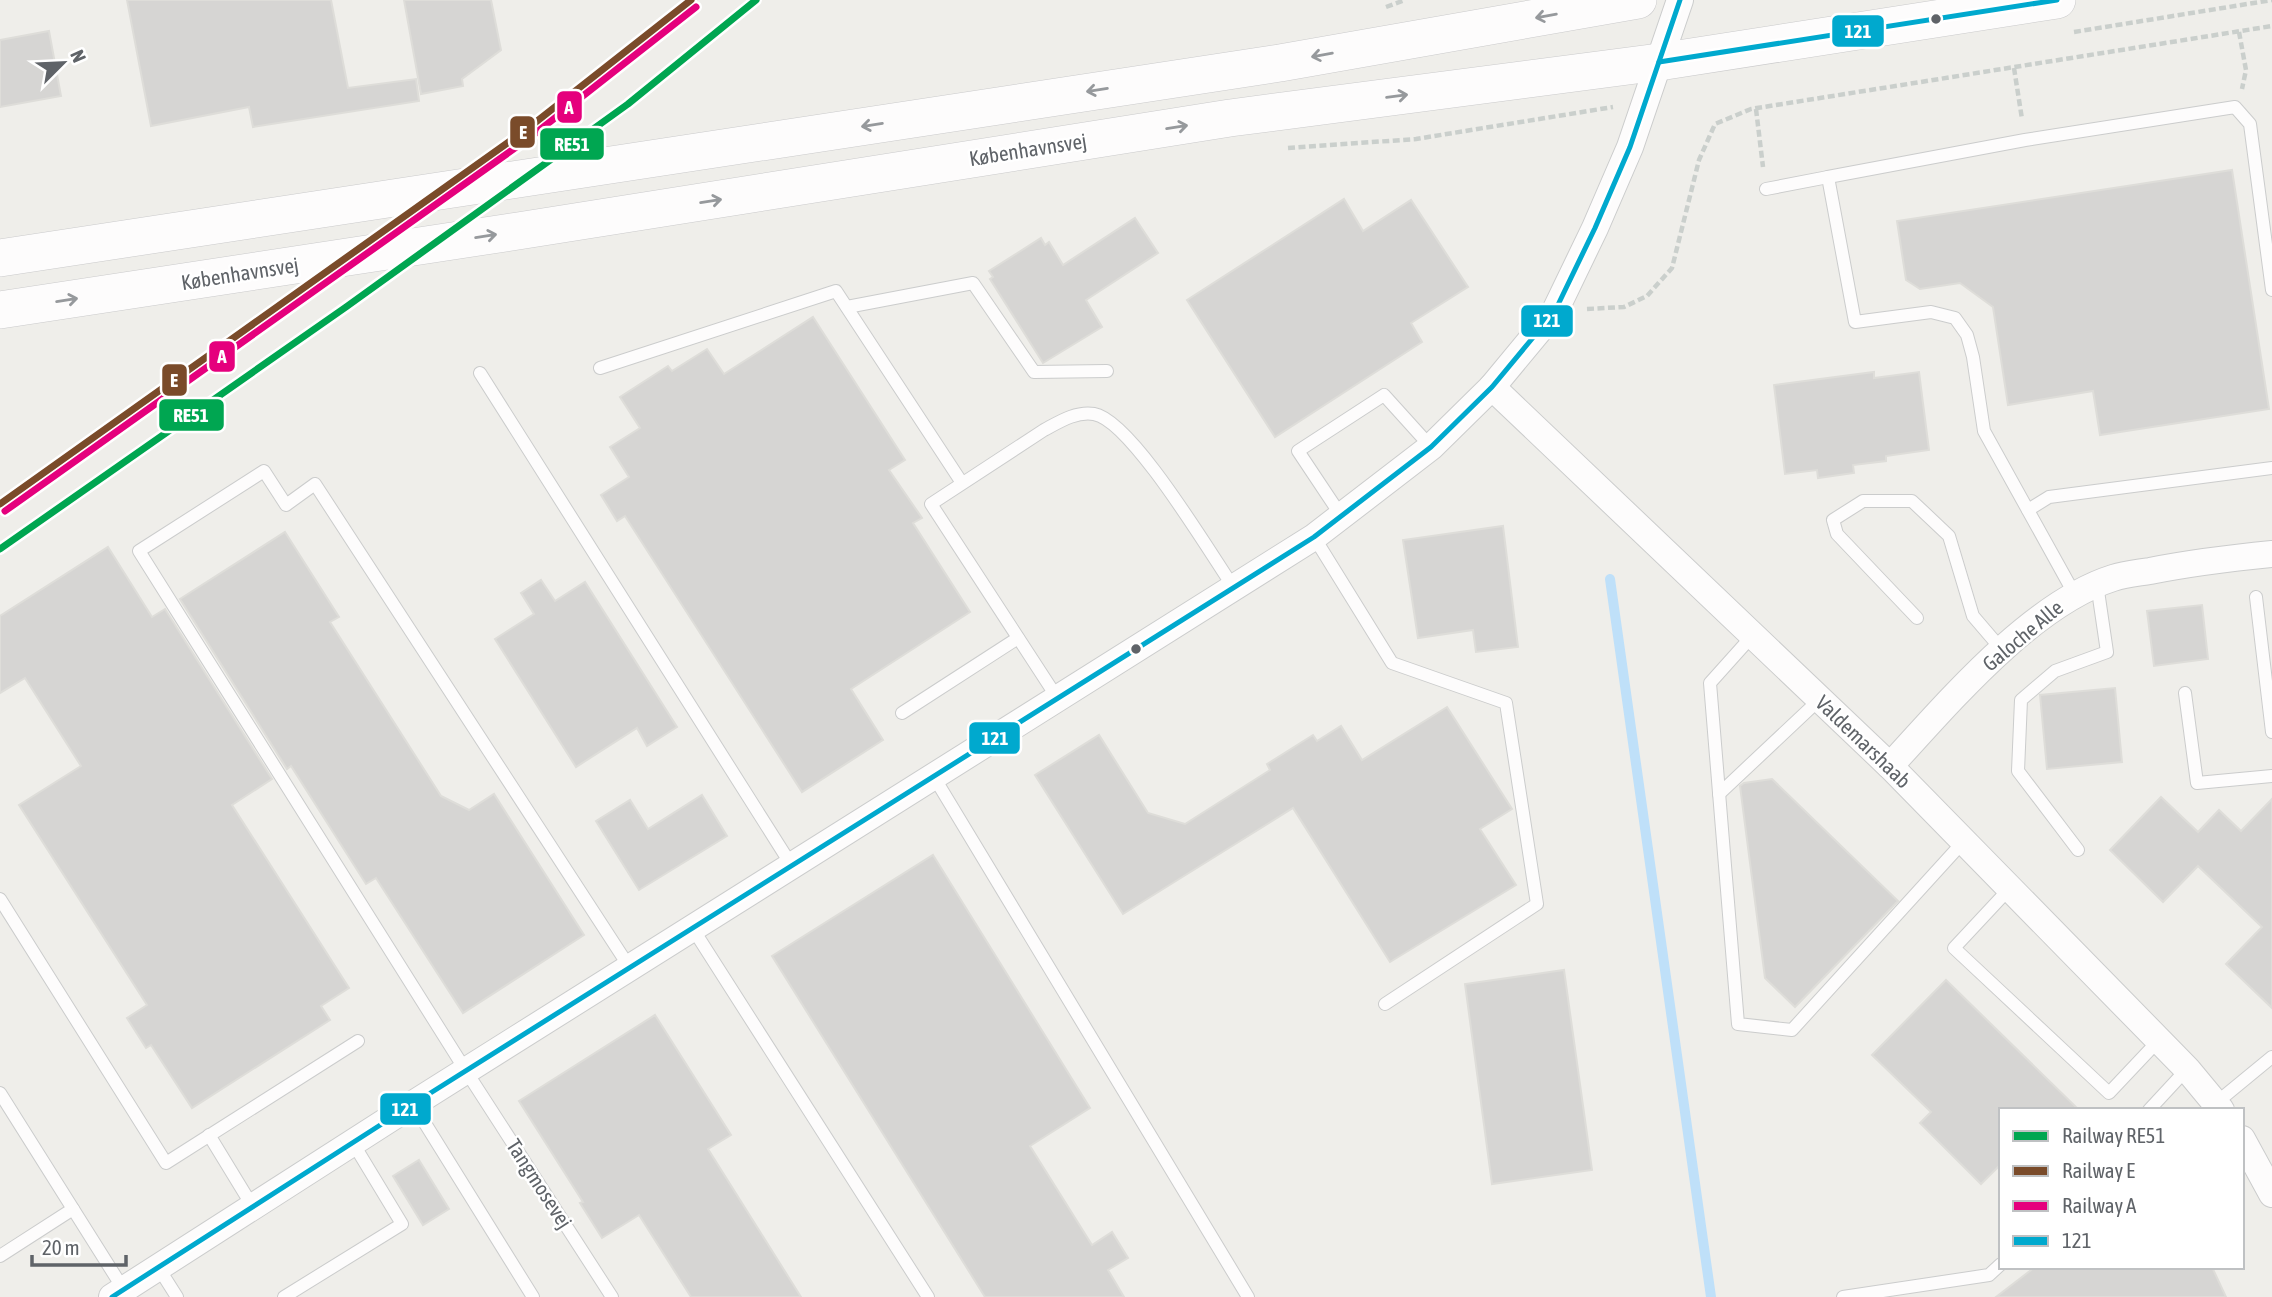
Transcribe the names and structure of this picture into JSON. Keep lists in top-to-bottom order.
{
  "streets": {
    "main road": ["Københavnsvej"],
    "street": ["Galoche Alle", "Valdemarshaab"],
    "lane": ["Tangmosevej"]
  },
  "crossings": [
    ["Galoche Alle", "Valdemarshaab"]
  ],
  "lines": [
    "rail line RE51",
    "rail line E",
    "transit line 121",
    "rail line A"
  ],
  "legend": [
    "Railway RE51",
    "Railway E",
    "Railway A",
    "121"
  ],
  "scale_bar": "20 m",
  "north": "top right"
}
